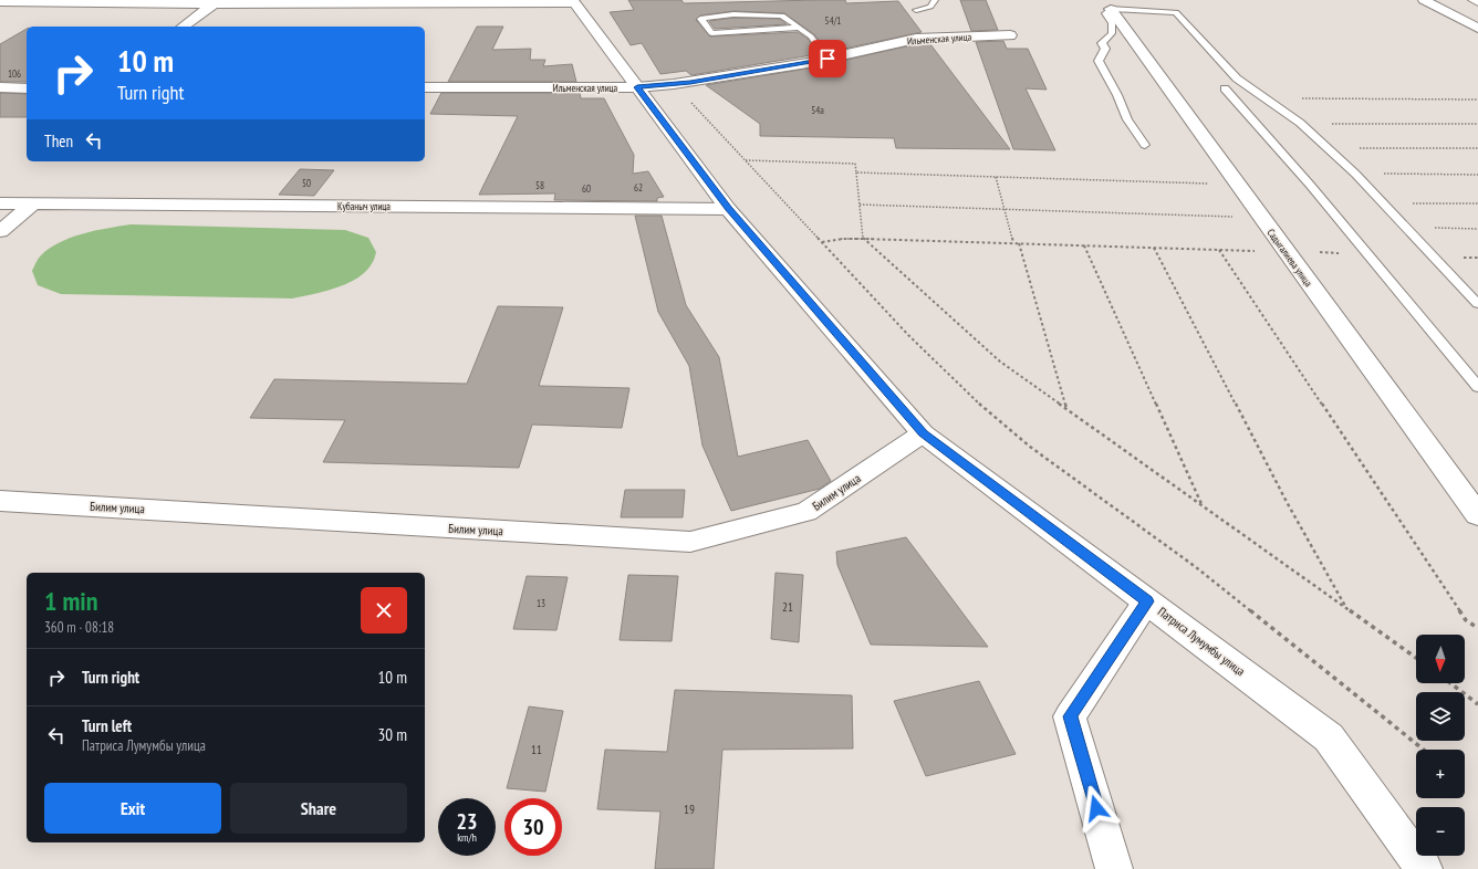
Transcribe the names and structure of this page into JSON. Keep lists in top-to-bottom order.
{
  "streets": {
    "street": [
      "Ильменская улица",
      "Кубаныч улица",
      "Садыгалиева улица",
      "Билим улица",
      "Патриса Лумумбы улица"
    ]
  },
  "crossings": [
    ["Ильменская улица", "Патриса Лумумбы улица"],
    ["Кубаныч улица", "Патриса Лумумбы улица"],
    ["Билим улица", "Патриса Лумумбы улица"]
  ],
  "house_numbers": [
    "54/1",
    "106",
    "54а",
    "50",
    "58",
    "62",
    "60",
    "13",
    "21",
    "11",
    "19"
  ],
  "north": "bottom",
  "page": {
    "turn": ["10 m", "Turn right"],
    "then": "Then",
    "heading": ["1 min", "360 m · 08:18"],
    "map_buttons": ["+", "−"],
    "list": [
      {
        "name": "Turn right",
        "value": "10 m"
      },
      {
        "name": "Turn left",
        "note": "Патриса Лумумбы улица",
        "value": "30 m"
      }
    ],
    "buttons": ["Exit", "Share"],
    "speed": "23 km/h",
    "limit": "30"
  }
}
